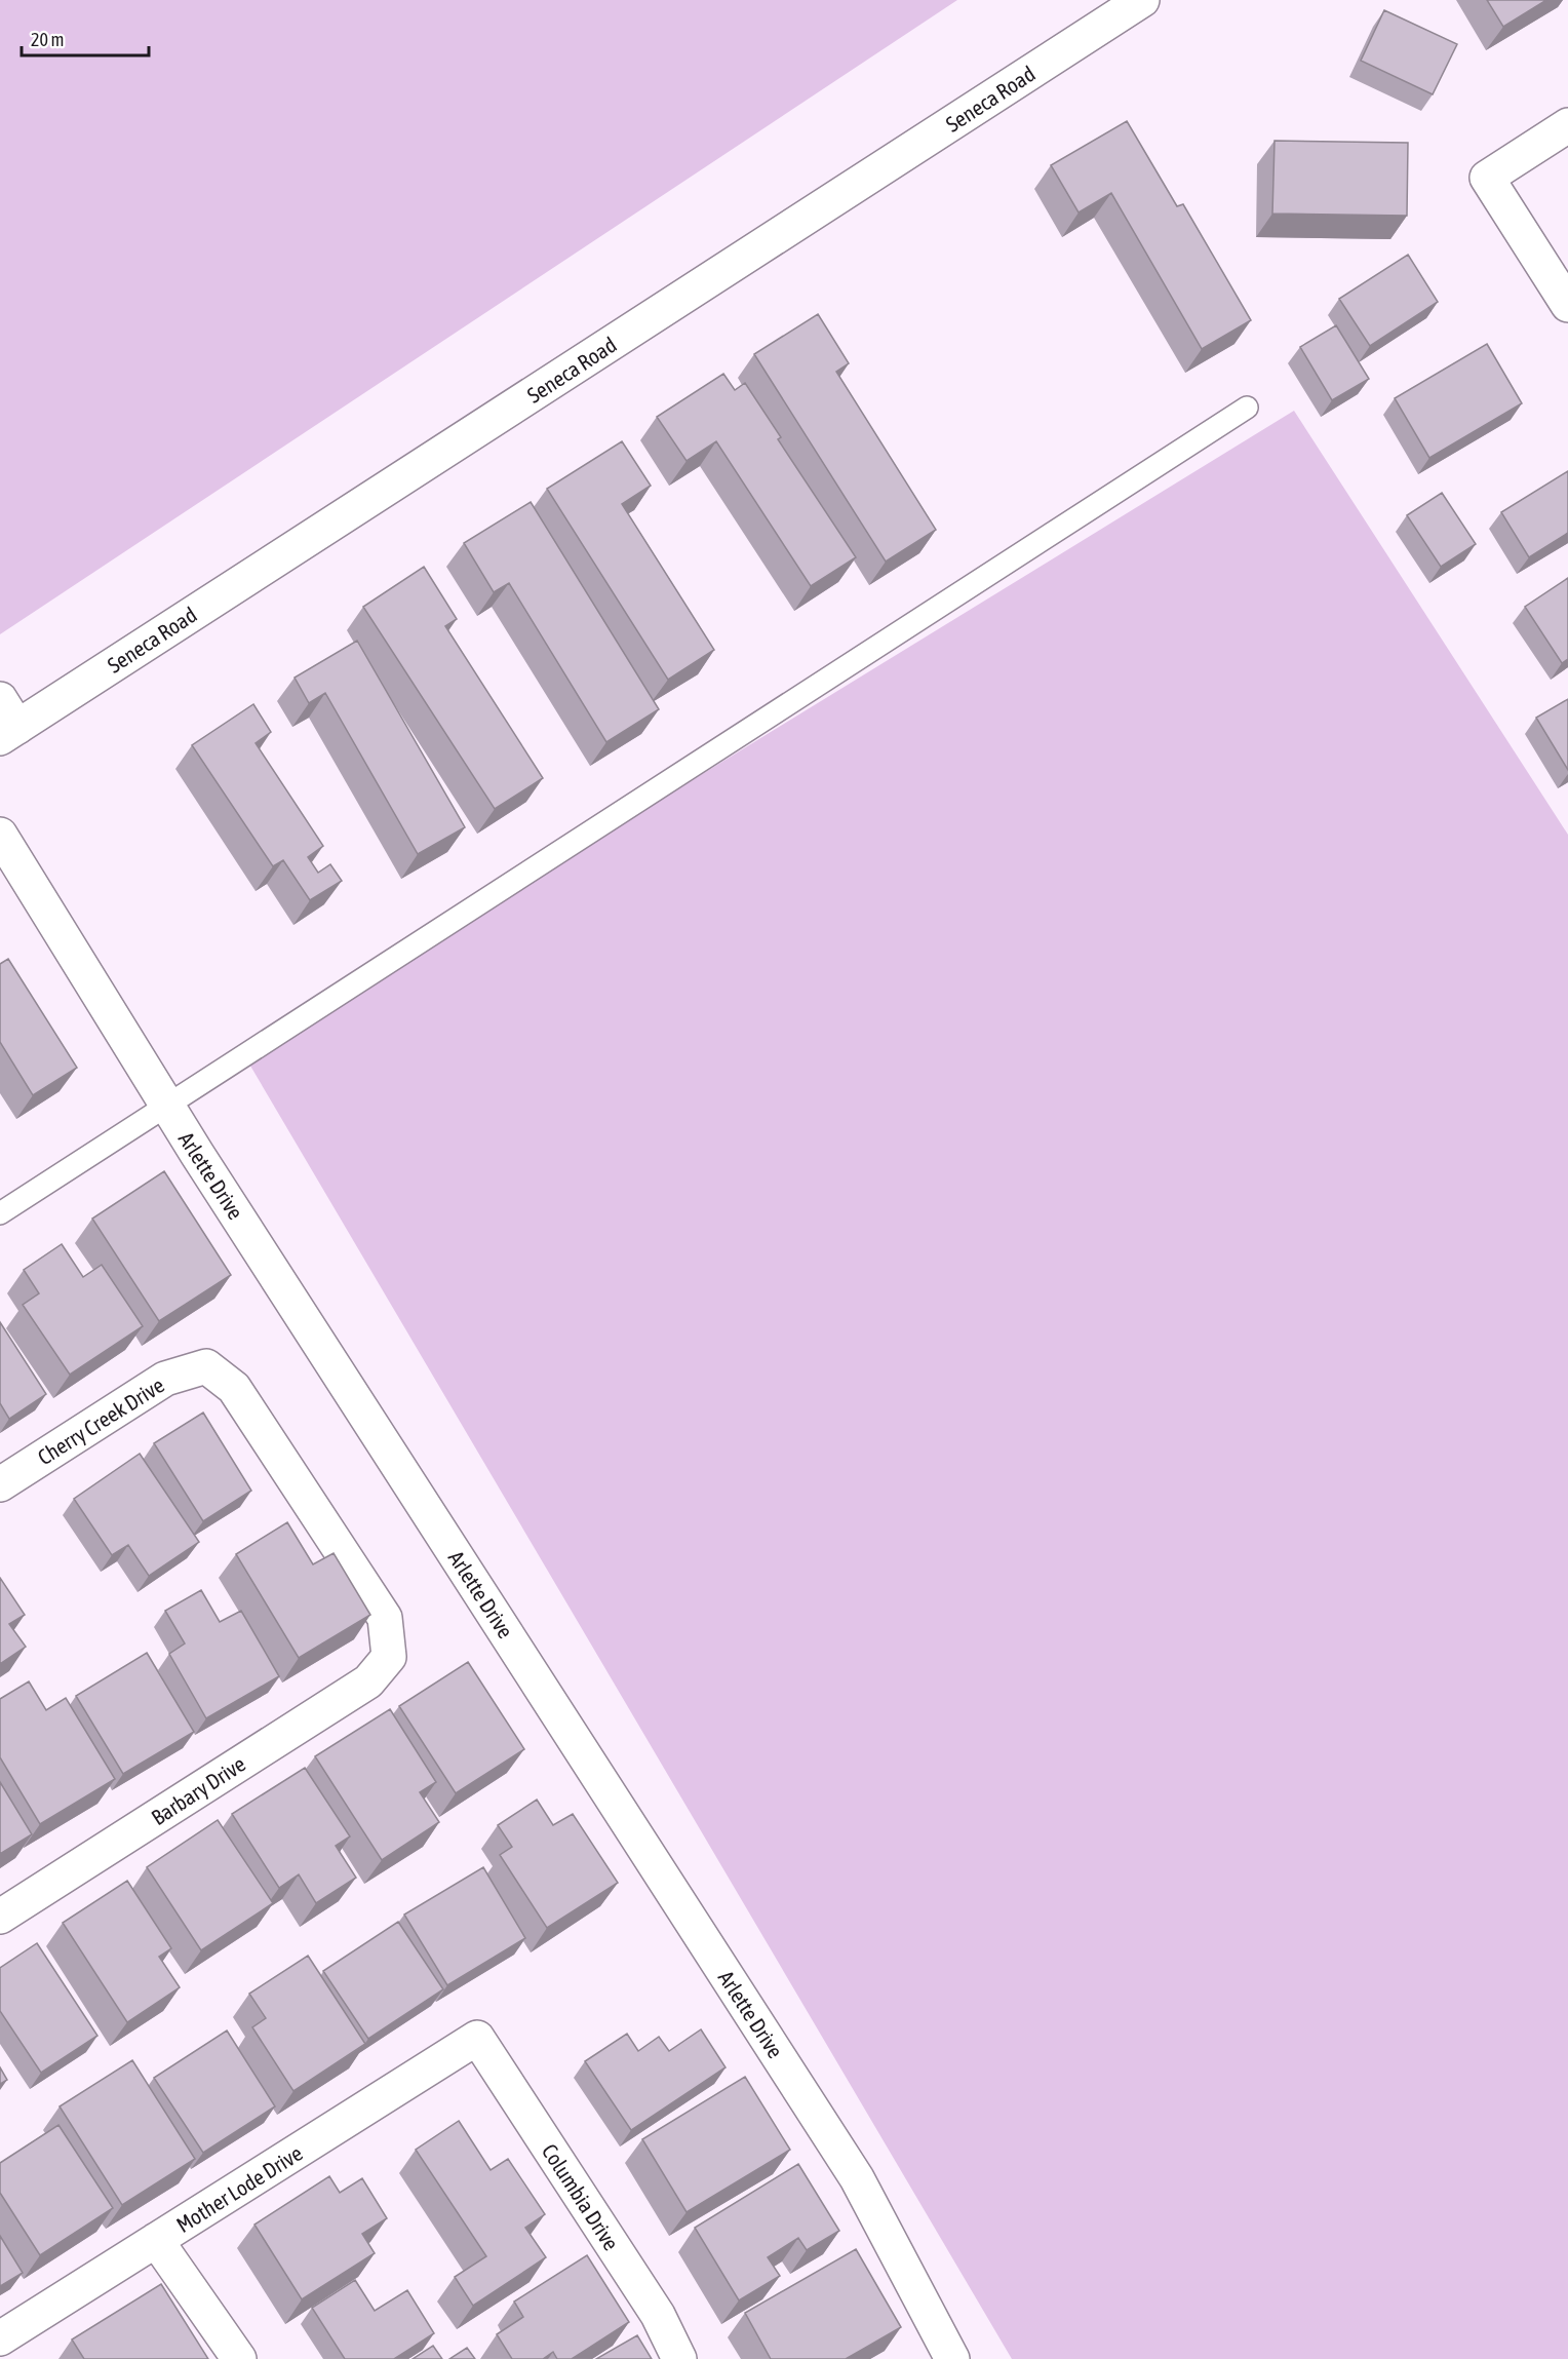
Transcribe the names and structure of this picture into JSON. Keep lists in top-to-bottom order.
{
  "streets": {
    "street": [
      "Seneca Road",
      "Arlette Drive",
      "Cherry Creek Drive",
      "Barbary Drive",
      "Mother Lode Drive",
      "Columbia Drive"
    ]
  },
  "crossings": [
    ["Cherry Creek Drive", "Barbary Drive"],
    ["Mother Lode Drive", "Columbia Drive"]
  ],
  "scale_bar": "20 m"
}
